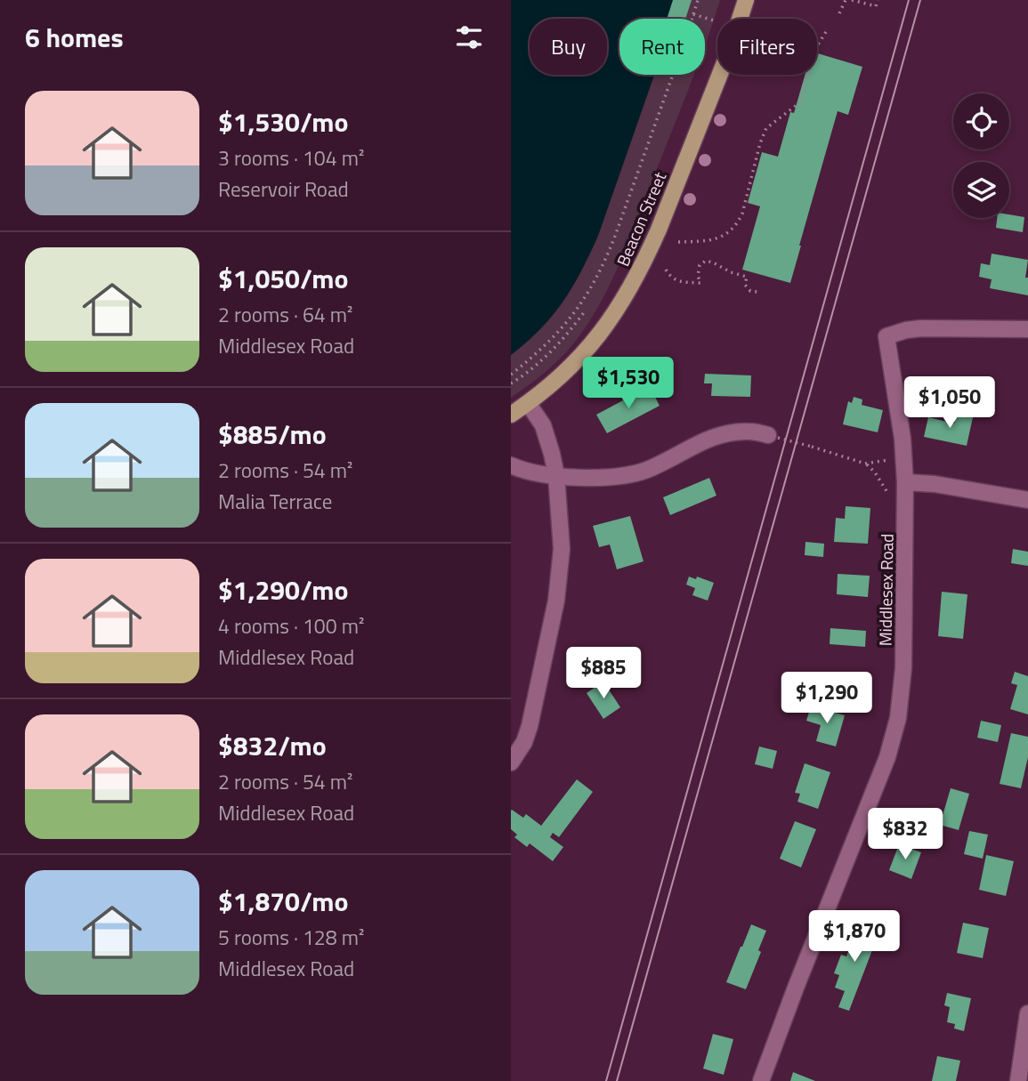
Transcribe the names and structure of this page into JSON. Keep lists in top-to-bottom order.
{
  "streets": {
    "main road": ["Beacon Street"],
    "street": ["Middlesex Road"]
  },
  "page": {
    "heading": "6 homes",
    "chip": ["Buy", "Rent", "Filters"],
    "list": [
      {
        "name": "$1,530/mo",
        "note": "3 rooms · 104 m² · Reservoir Road"
      },
      {
        "name": "$1,050/mo",
        "note": "2 rooms · 64 m² · Middlesex Road"
      },
      {
        "name": "$885/mo",
        "note": "2 rooms · 54 m² · Malia Terrace"
      },
      {
        "name": "$1,290/mo",
        "note": "4 rooms · 100 m² · Middlesex Road"
      },
      {
        "name": "$832/mo",
        "note": "2 rooms · 54 m² · Middlesex Road"
      },
      {
        "name": "$1,870/mo",
        "note": "5 rooms · 128 m² · Middlesex Road"
      }
    ],
    "price": [
      "$1,530",
      "$1,050",
      "$885",
      "$1,290",
      "$832",
      "$1,870"
    ]
  }
}
